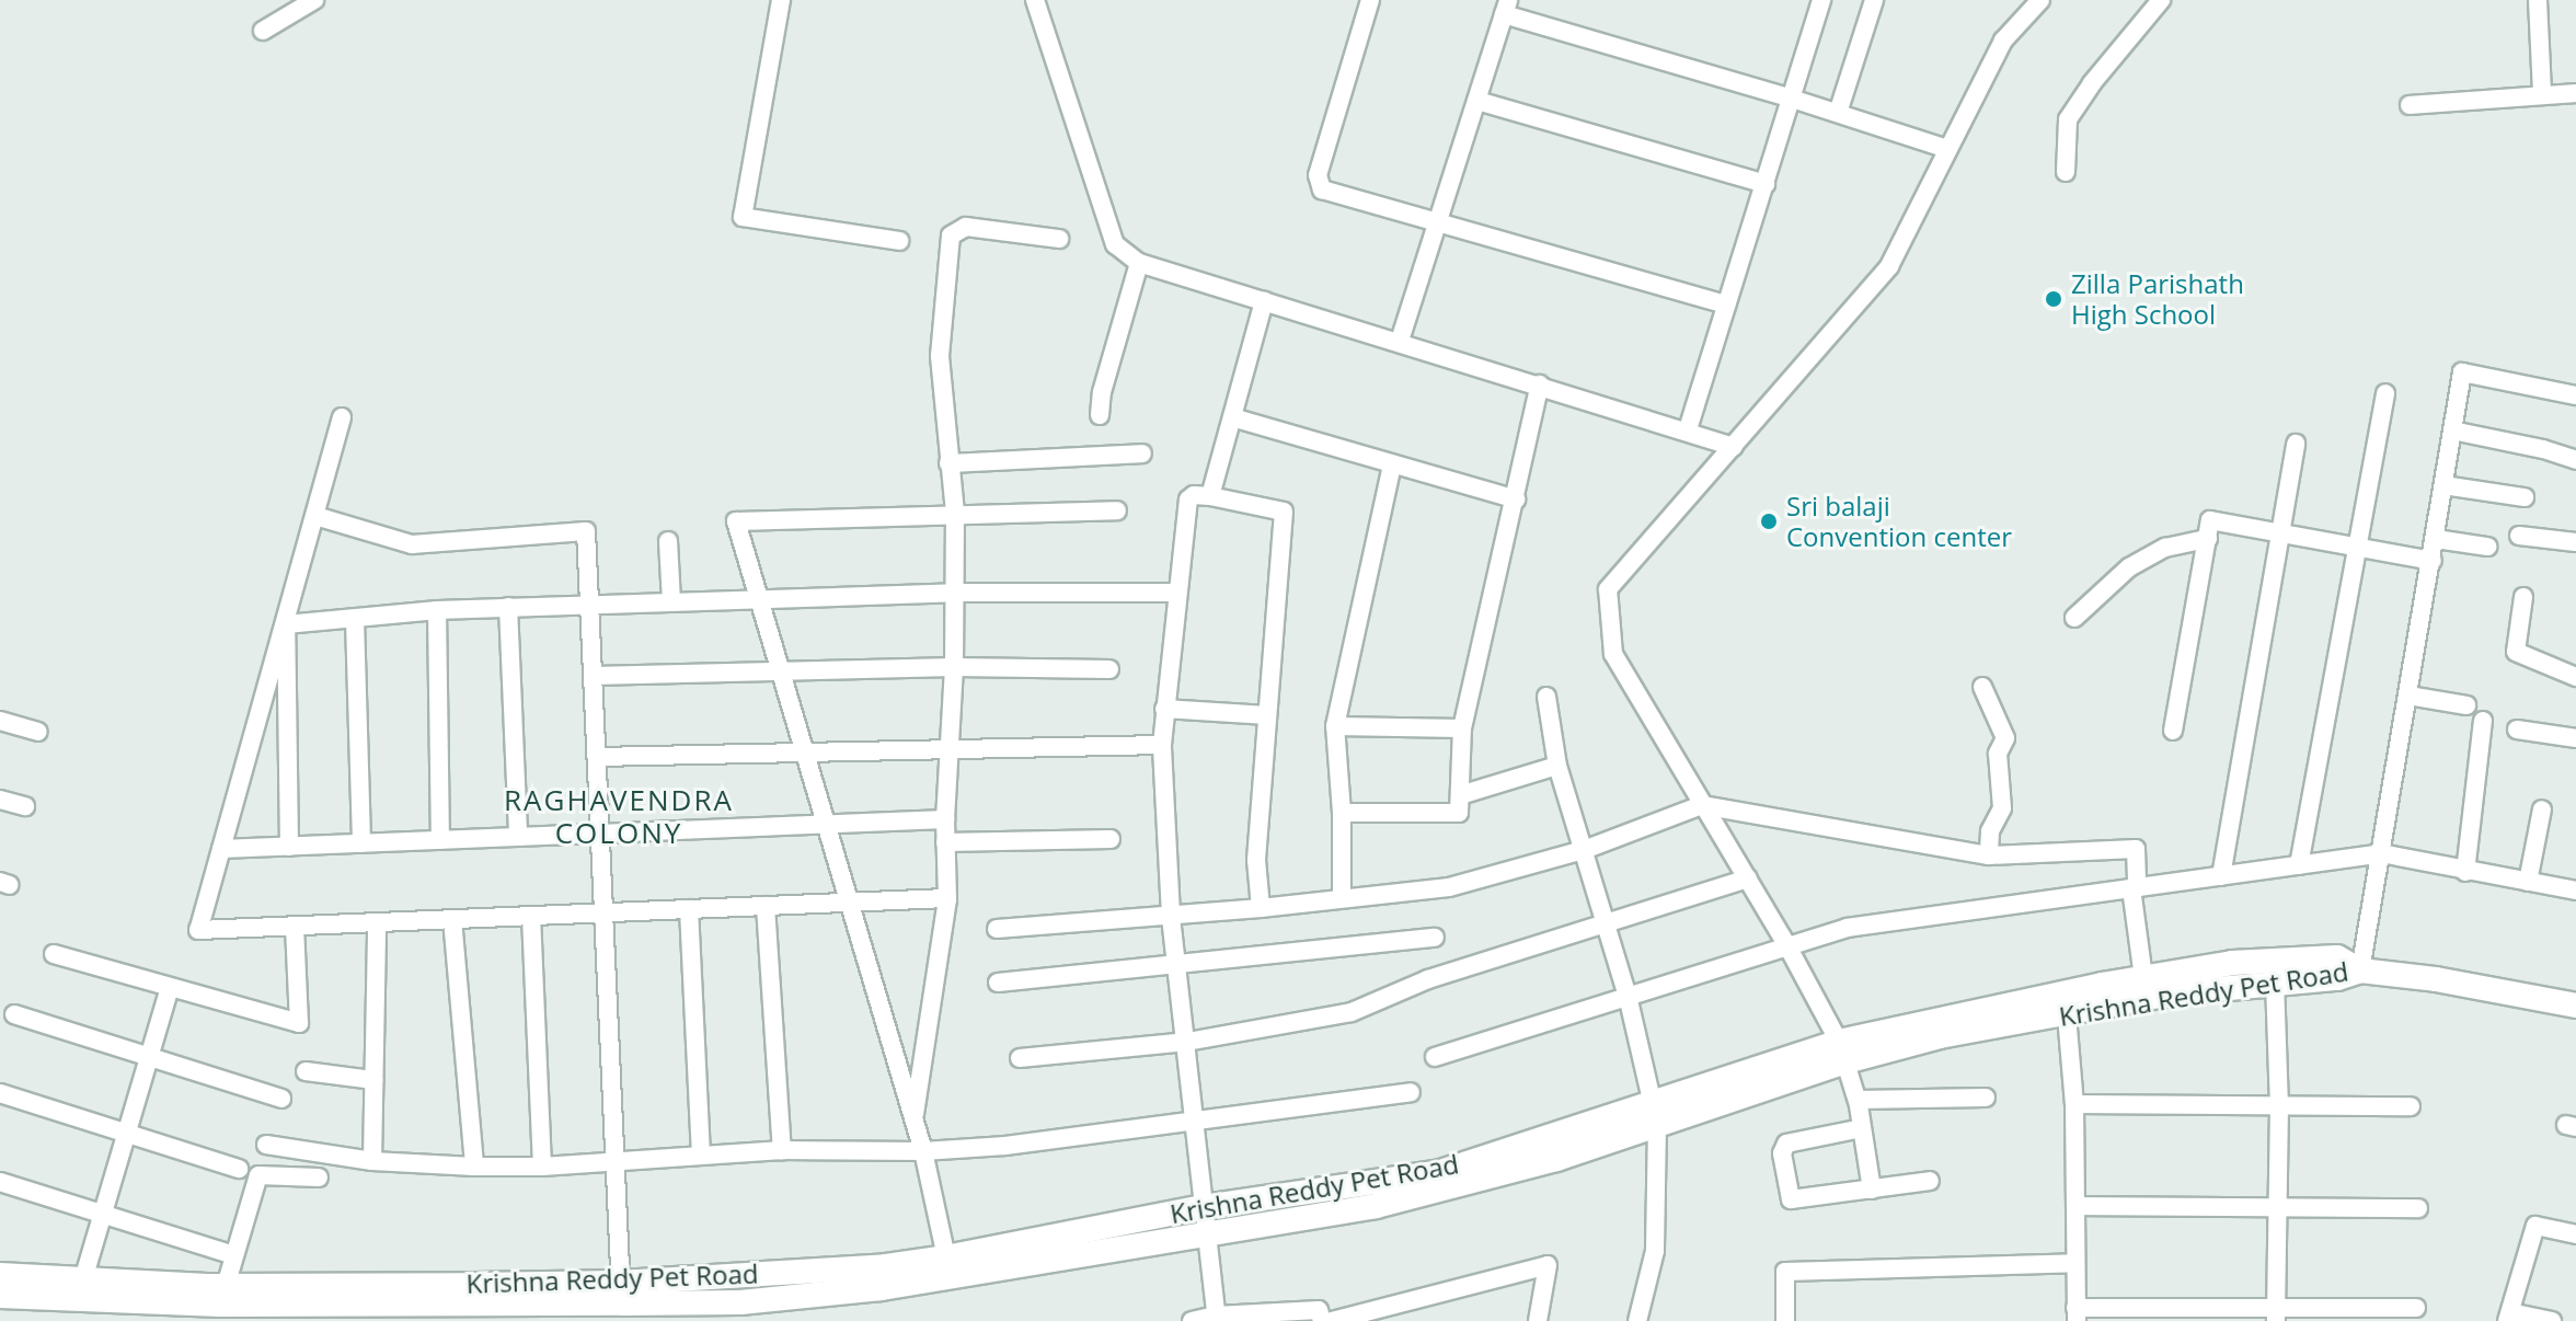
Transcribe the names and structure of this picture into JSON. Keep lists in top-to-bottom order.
{
  "streets": {
    "main road": ["Krishna Reddy Pet Road"]
  },
  "districts": ["RAGHAVENDRA COLONY"],
  "places": ["Zilla Parishath High School", "Sri balaji Convention center"]
}
